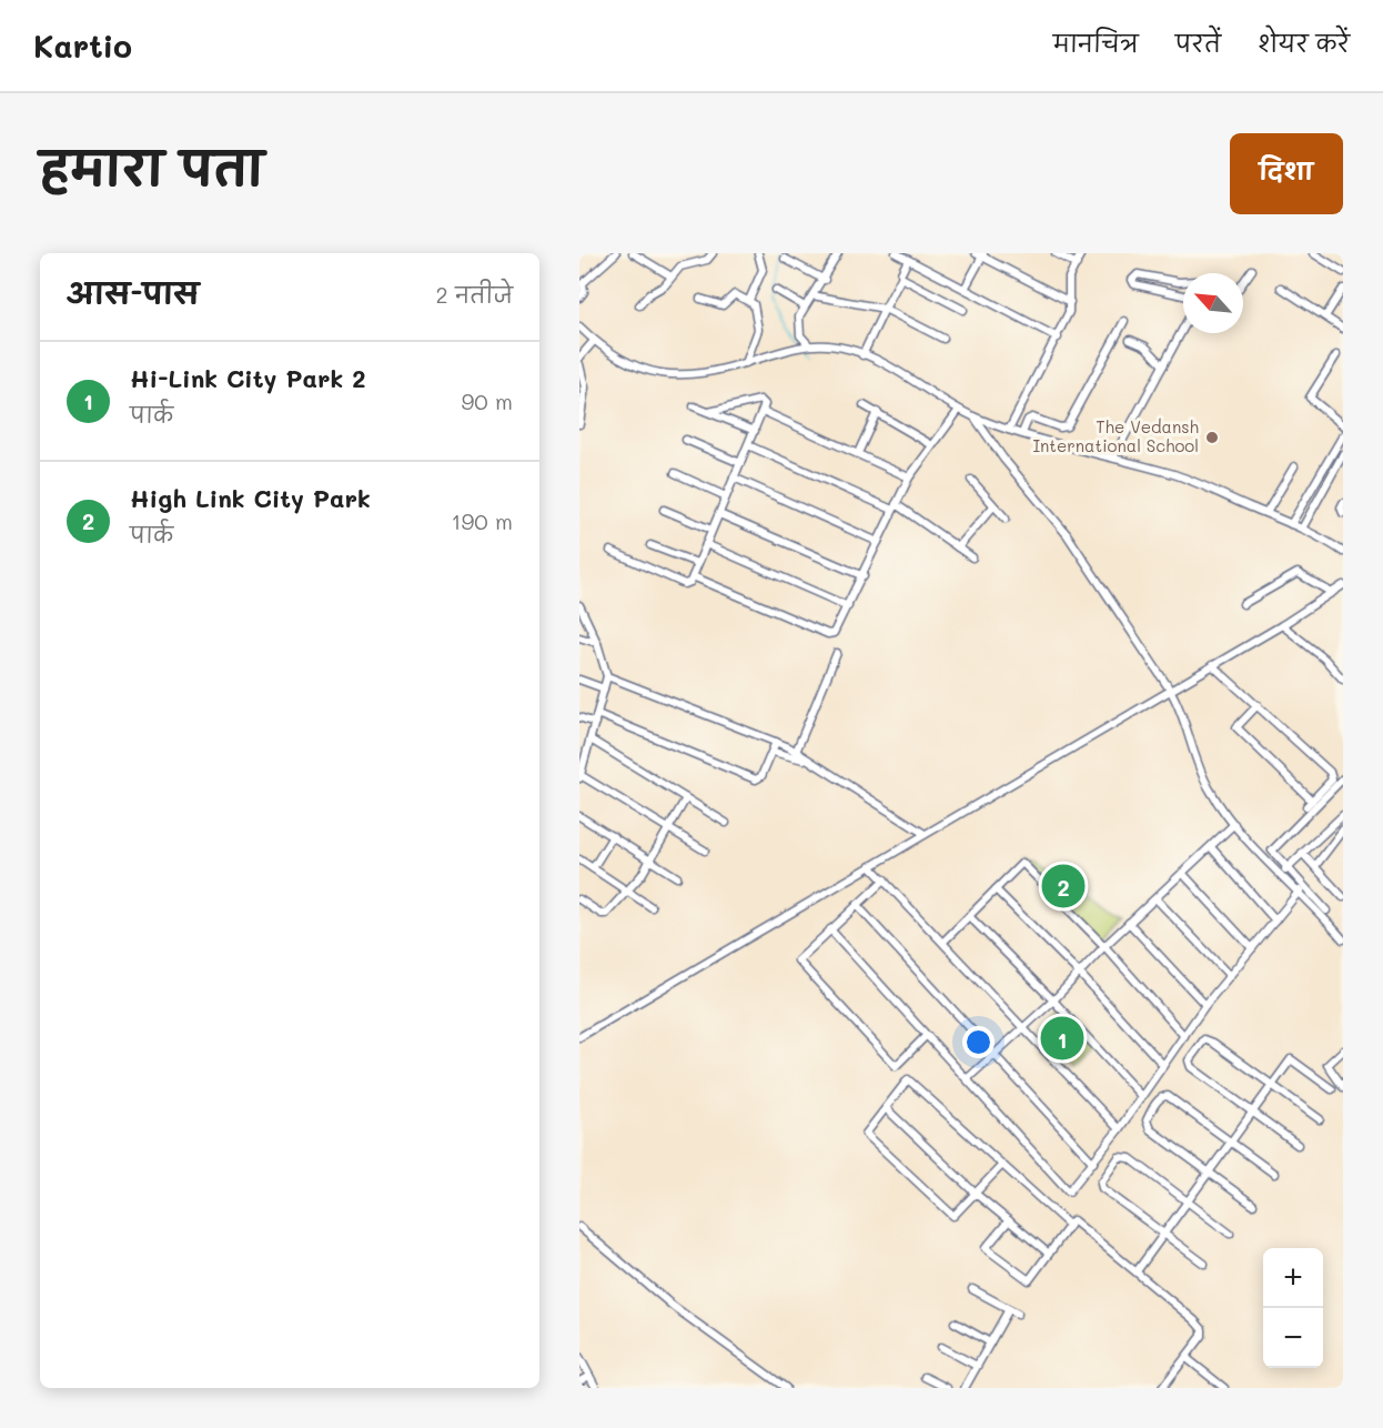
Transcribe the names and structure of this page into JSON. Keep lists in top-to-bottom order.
{
  "places": ["The Vedansh International School"],
  "north": "top left",
  "page": {
    "header": "Kartio",
    "nav": ["मानचित्र", "परतें", "शेयर करें"],
    "title": "हमारा पता",
    "buttons": "दिशा",
    "heading": ["आस-पास", "2 नतीजे"],
    "list": [
      {
        "mark": "1",
        "name": "Hi-Link City Park 2",
        "note": "पार्क",
        "value": "90 m"
      },
      {
        "mark": "2",
        "name": "High Link City Park",
        "note": "पार्क",
        "value": "190 m"
      }
    ],
    "pins": ["2", "1"],
    "map_buttons": ["+", "−"]
  }
}
